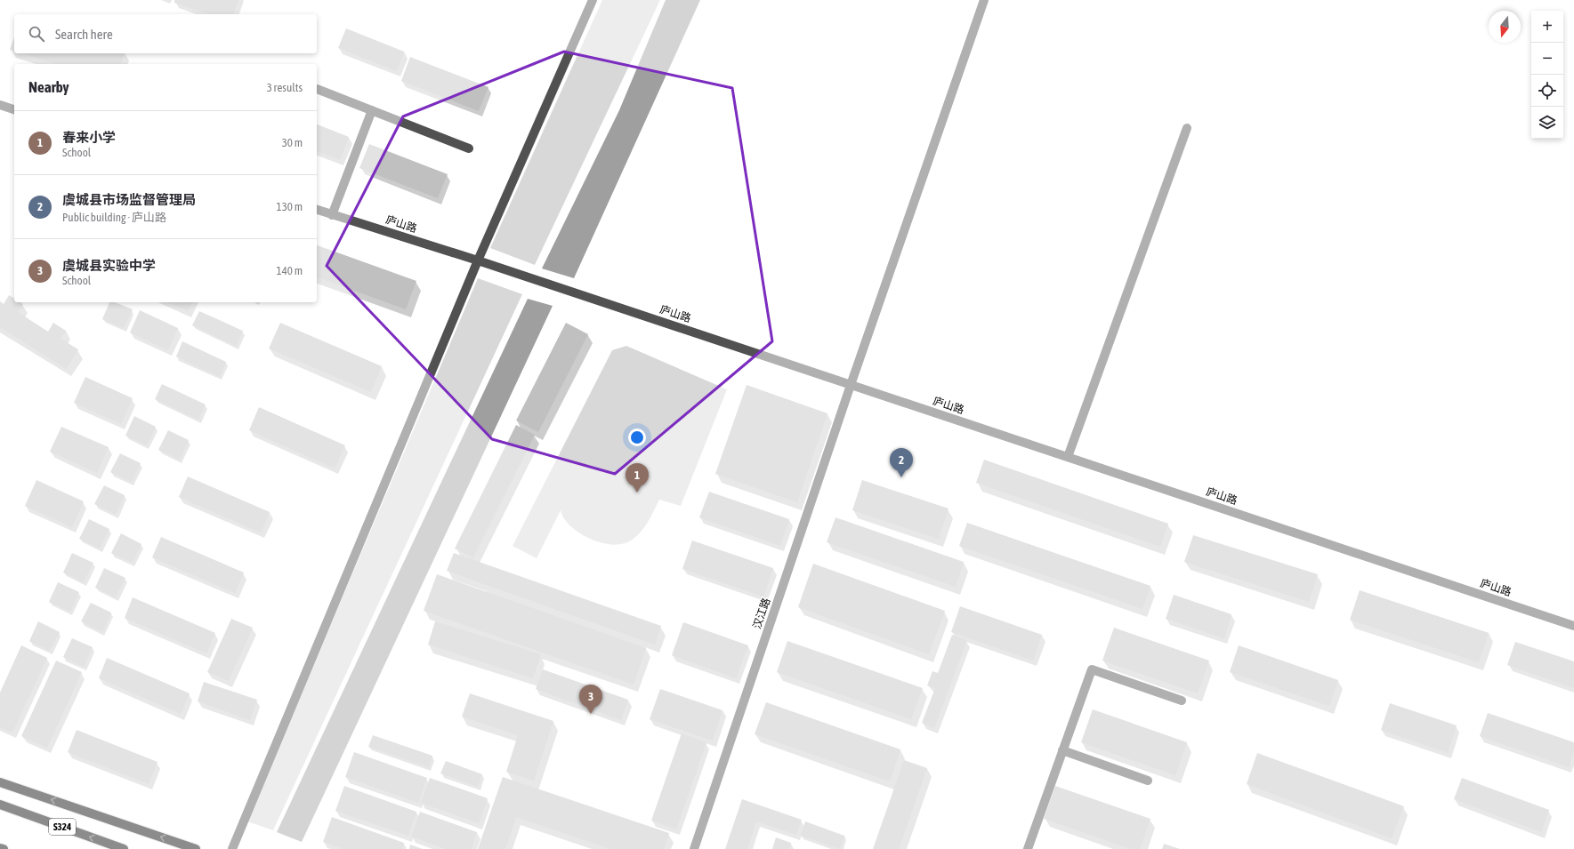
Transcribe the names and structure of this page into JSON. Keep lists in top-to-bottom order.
{
  "streets": {
    "main road": ["S324"],
    "street": ["庐山路", "汉江路"]
  },
  "crossings": [
    ["庐山路", "汉江路"]
  ],
  "north": "bottom",
  "page": {
    "map_buttons": ["+", "−"],
    "search": "Search here",
    "heading": ["Nearby", "3 results"],
    "list": [
      {
        "mark": "1",
        "name": "春来小学",
        "note": "School",
        "value": "30 m"
      },
      {
        "mark": "2",
        "name": "虞城县市场监督管理局",
        "note": "Public building · 庐山路",
        "value": "130 m"
      },
      {
        "mark": "3",
        "name": "虞城县实验中学",
        "note": "School",
        "value": "140 m"
      }
    ],
    "pins": ["2", "1", "3"]
  }
}
